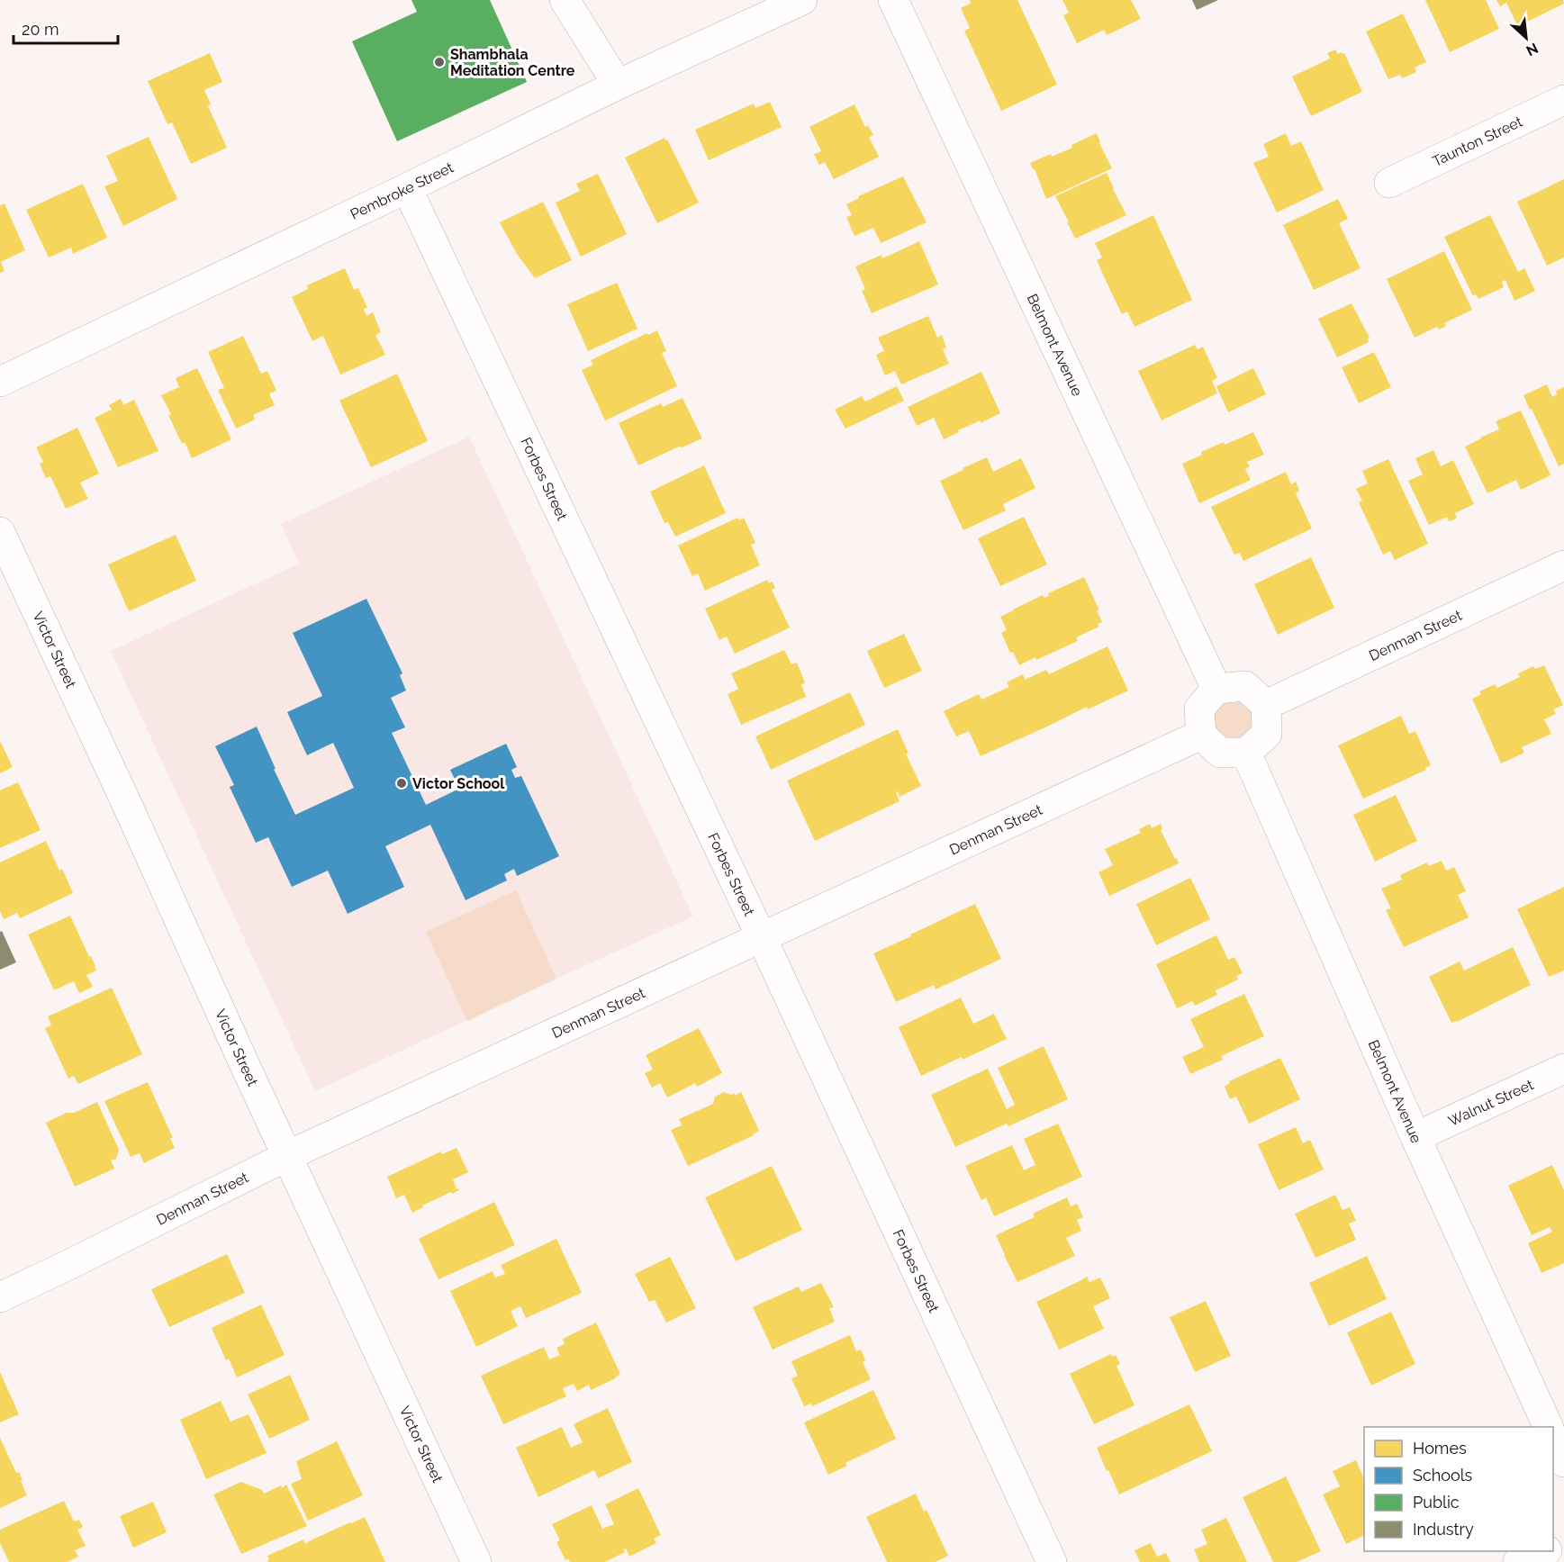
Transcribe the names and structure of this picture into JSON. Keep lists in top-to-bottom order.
{
  "streets": {
    "street": [
      "Taunton Street",
      "Pembroke Street",
      "Belmont Avenue",
      "Forbes Street",
      "Denman Street",
      "Victor Street",
      "Walnut Street"
    ]
  },
  "crossings": [
    ["Pembroke Street", "Forbes Street"],
    ["Belmont Avenue", "Denman Street"],
    ["Belmont Avenue", "Walnut Street"],
    ["Forbes Street", "Denman Street"],
    ["Denman Street", "Victor Street"]
  ],
  "places": ["Shambhala Meditation Centre", "Victor School"],
  "legend": [
    "Homes",
    "Schools",
    "Public",
    "Industry"
  ],
  "scale_bar": "20 m",
  "north": "bottom right"
}
